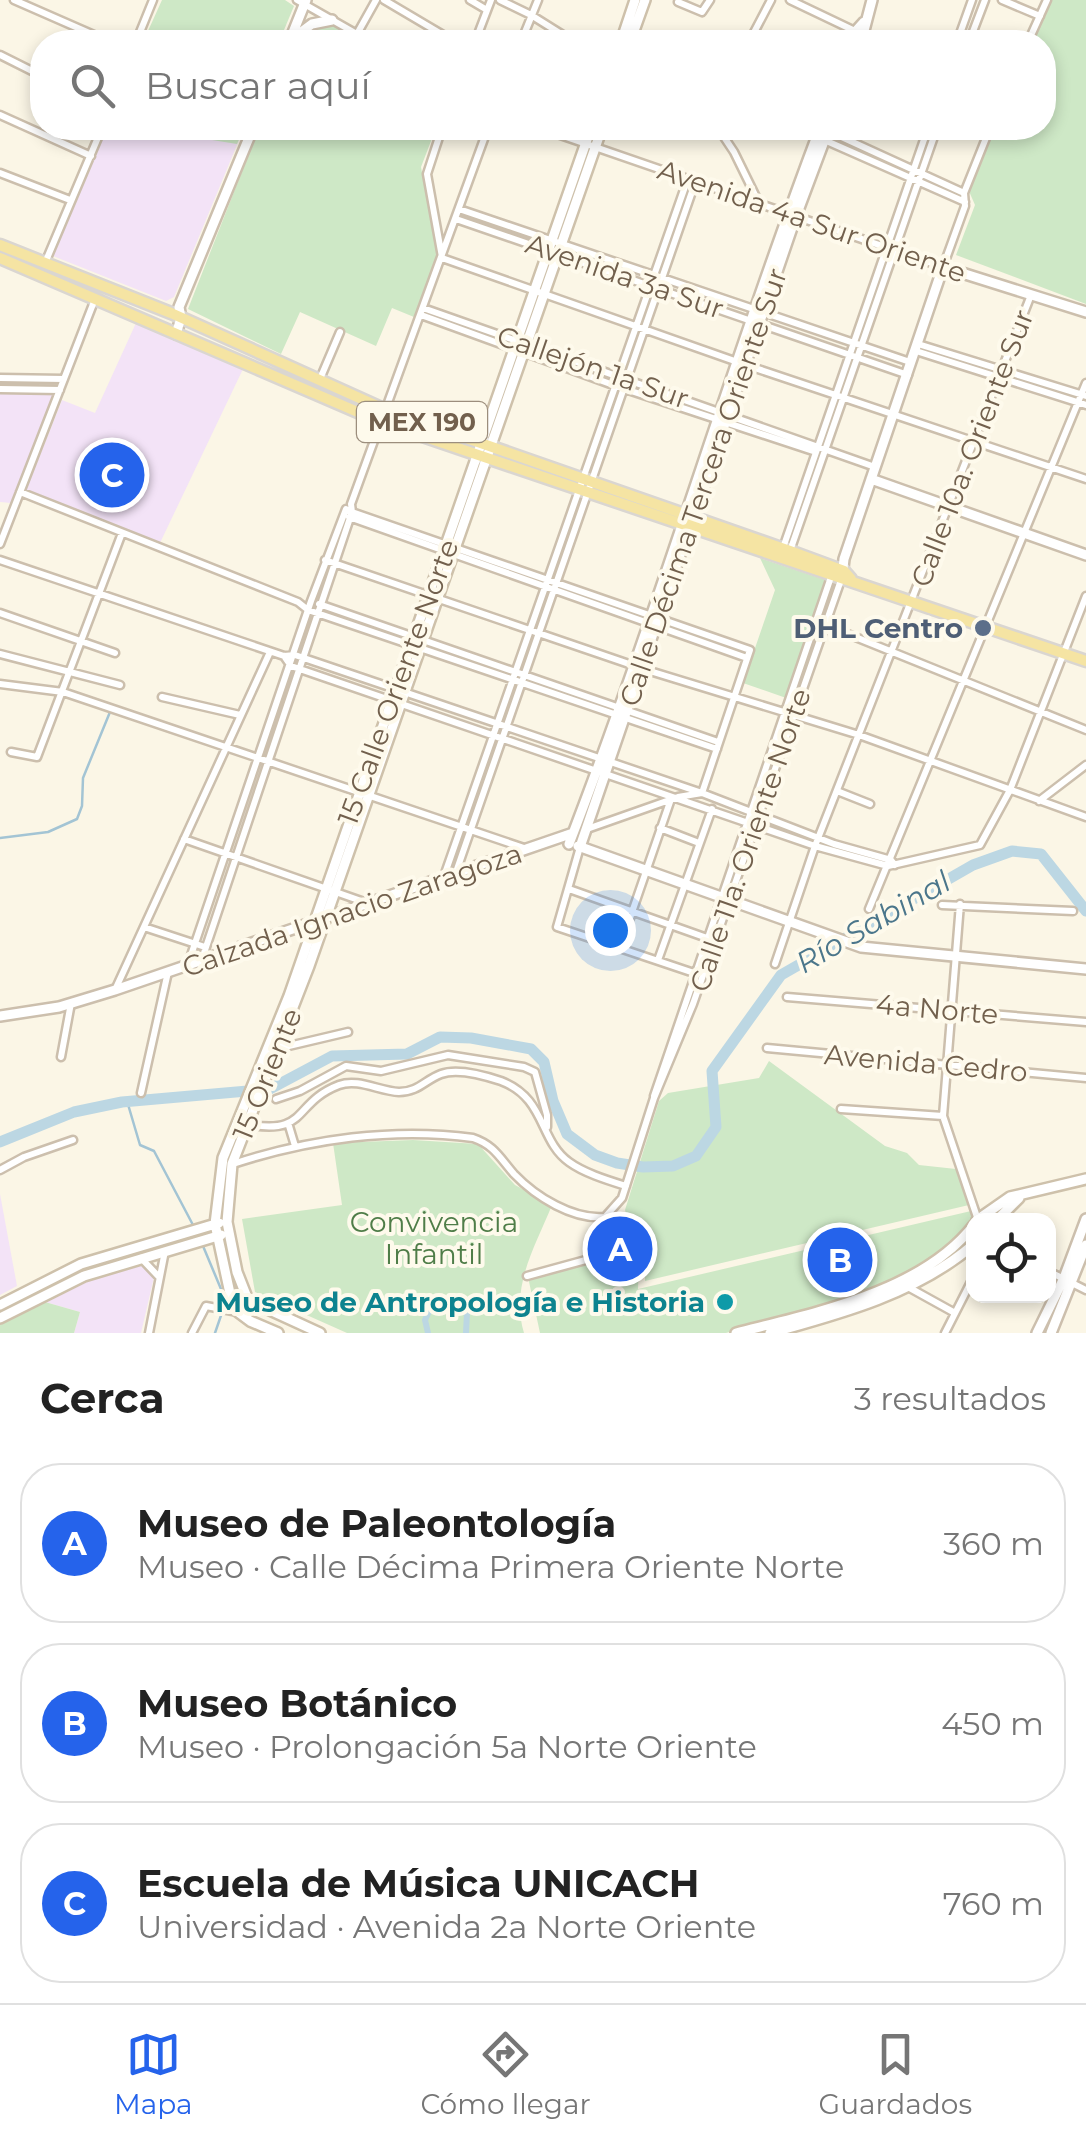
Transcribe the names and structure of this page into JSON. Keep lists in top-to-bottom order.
{
  "streets": {
    "main road": ["MEX 190"],
    "street": [
      "Avenida 4a Sur Oriente",
      "Avenida 3a Sur",
      "Callejón 1a Sur",
      "Calle 10a. Oriente Sur",
      "Calle Décima Tercera Oriente Sur",
      "15 Calle Oriente Norte",
      "Calle 11a. Oriente Norte",
      "Calzada Ignacio Zaragoza",
      "4a Norte",
      "Avenida Cedro",
      "15 Oriente"
    ]
  },
  "crossings": [
    ["Avenida 4a Sur Oriente", "Calle 10a. Oriente Sur"],
    ["Avenida 4a Sur Oriente", "Calle Décima Tercera Oriente Sur"],
    ["Avenida 4a Sur Oriente", "15 Calle Oriente Norte"],
    ["Avenida 4a Sur Oriente", "Calle 11a. Oriente Norte"],
    ["Avenida 3a Sur", "Calle Décima Tercera Oriente Sur"],
    ["Avenida 3a Sur", "15 Calle Oriente Norte"],
    ["Avenida 3a Sur", "Calle 11a. Oriente Norte"],
    ["Callejón 1a Sur", "Calle Décima Tercera Oriente Sur"],
    ["Callejón 1a Sur", "15 Calle Oriente Norte"],
    ["Callejón 1a Sur", "Calle 11a. Oriente Norte"],
    ["MEX 190", "Calle 10a. Oriente Sur"],
    ["MEX 190", "Calle Décima Tercera Oriente Sur"],
    ["MEX 190", "15 Calle Oriente Norte"],
    ["MEX 190", "Calle 11a. Oriente Norte"],
    ["Calle Décima Tercera Oriente Sur", "Calzada Ignacio Zaragoza"],
    ["15 Calle Oriente Norte", "Calzada Ignacio Zaragoza"],
    ["15 Calle Oriente Norte", "15 Oriente"],
    ["Calzada Ignacio Zaragoza", "15 Oriente"]
  ],
  "water": ["Río Sabinal"],
  "parks": ["Convivencia Infantil"],
  "places": ["DHL Centro", "Museo de Antropología e Historia"],
  "page": {
    "search": "Buscar aquí",
    "pins": ["C", "A", "B"],
    "heading": ["Cerca", "3 resultados"],
    "list": [
      {
        "mark": "A",
        "name": "Museo de Paleontología",
        "note": "Museo · Calle Décima Primera Oriente Norte",
        "value": "360 m"
      },
      {
        "mark": "B",
        "name": "Museo Botánico",
        "note": "Museo · Prolongación 5a Norte Oriente",
        "value": "450 m"
      },
      {
        "mark": "C",
        "name": "Escuela de Música UNICACH",
        "note": "Universidad · Avenida 2a Norte Oriente",
        "value": "760 m"
      }
    ],
    "nav": ["Mapa", "Cómo llegar", "Guardados"]
  }
}
